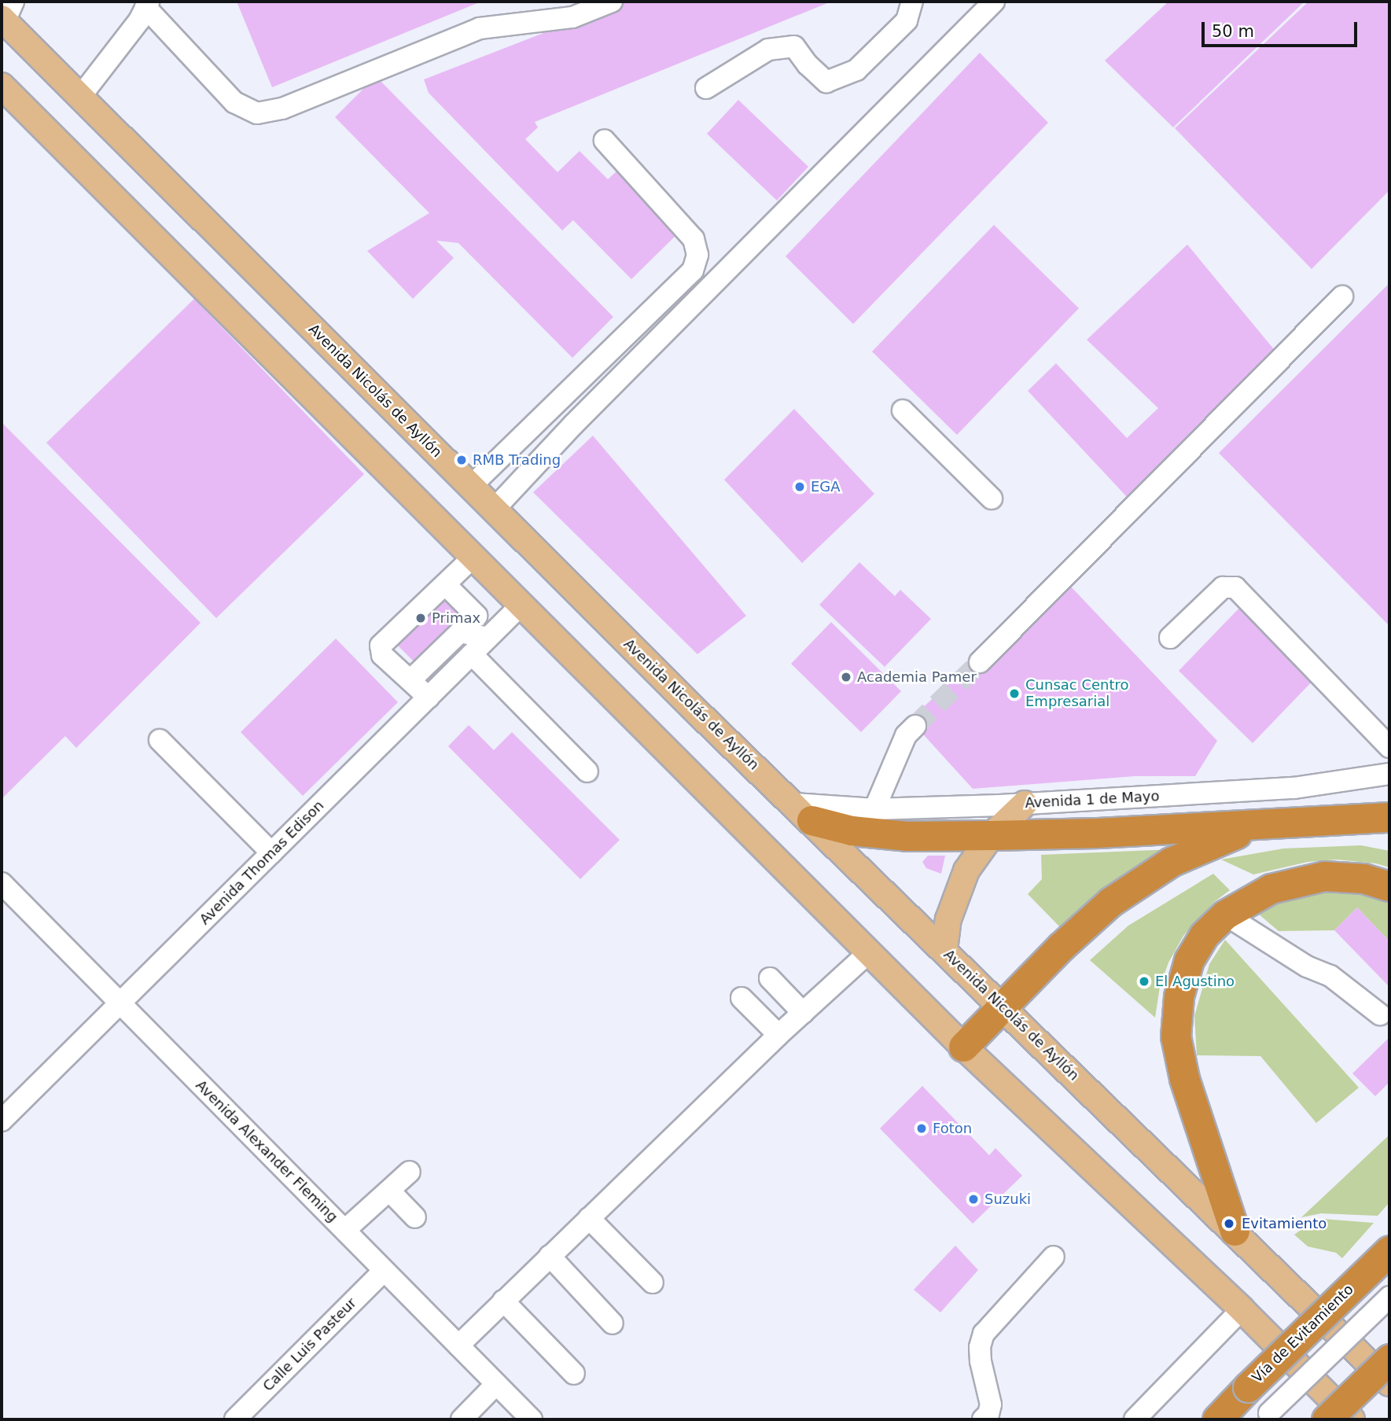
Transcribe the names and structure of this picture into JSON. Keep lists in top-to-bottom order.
{
  "streets": {
    "highway": ["Vía de Evitamiento"],
    "main road": ["Avenida Nicolás de Ayllón"],
    "street": [
      "Avenida 1 de Mayo",
      "Avenida Thomas Edison",
      "Avenida Alexander Fleming",
      "Calle Luis Pasteur"
    ]
  },
  "crossings": [
    ["Avenida Nicolás de Ayllón", "Avenida 1 de Mayo"],
    ["Avenida Thomas Edison", "Avenida Alexander Fleming"],
    ["Avenida Alexander Fleming", "Calle Luis Pasteur"]
  ],
  "places": [
    "RMB Trading",
    "EGA",
    "Primax",
    "Academia Pamer",
    "Cunsac Centro Empresarial",
    "El Agustino",
    "Foton",
    "Suzuki",
    "Evitamiento"
  ],
  "scale_bar": "50 m"
}
